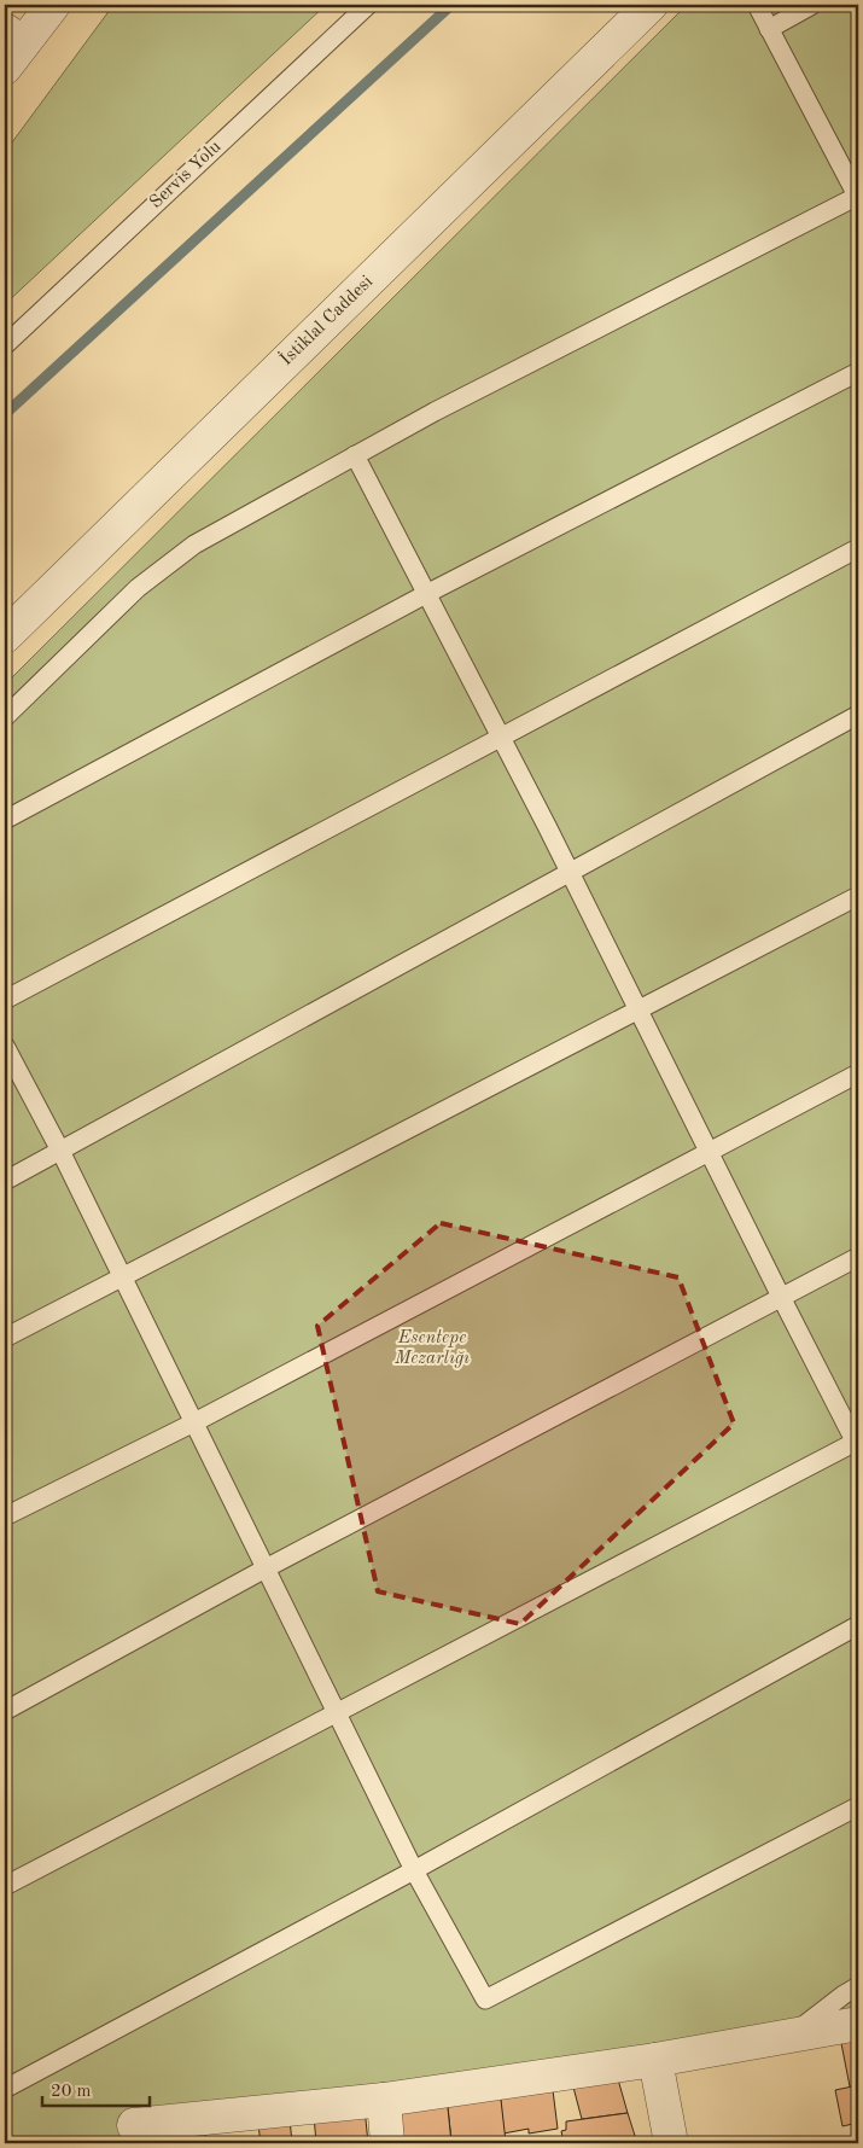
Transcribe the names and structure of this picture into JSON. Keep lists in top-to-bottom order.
{
  "streets": {
    "street": ["İstiklal Caddesi"],
    "lane": ["Servis Yolu"]
  },
  "parks": ["Esentepe Mezarlığı"],
  "scale_bar": "20 m"
}
